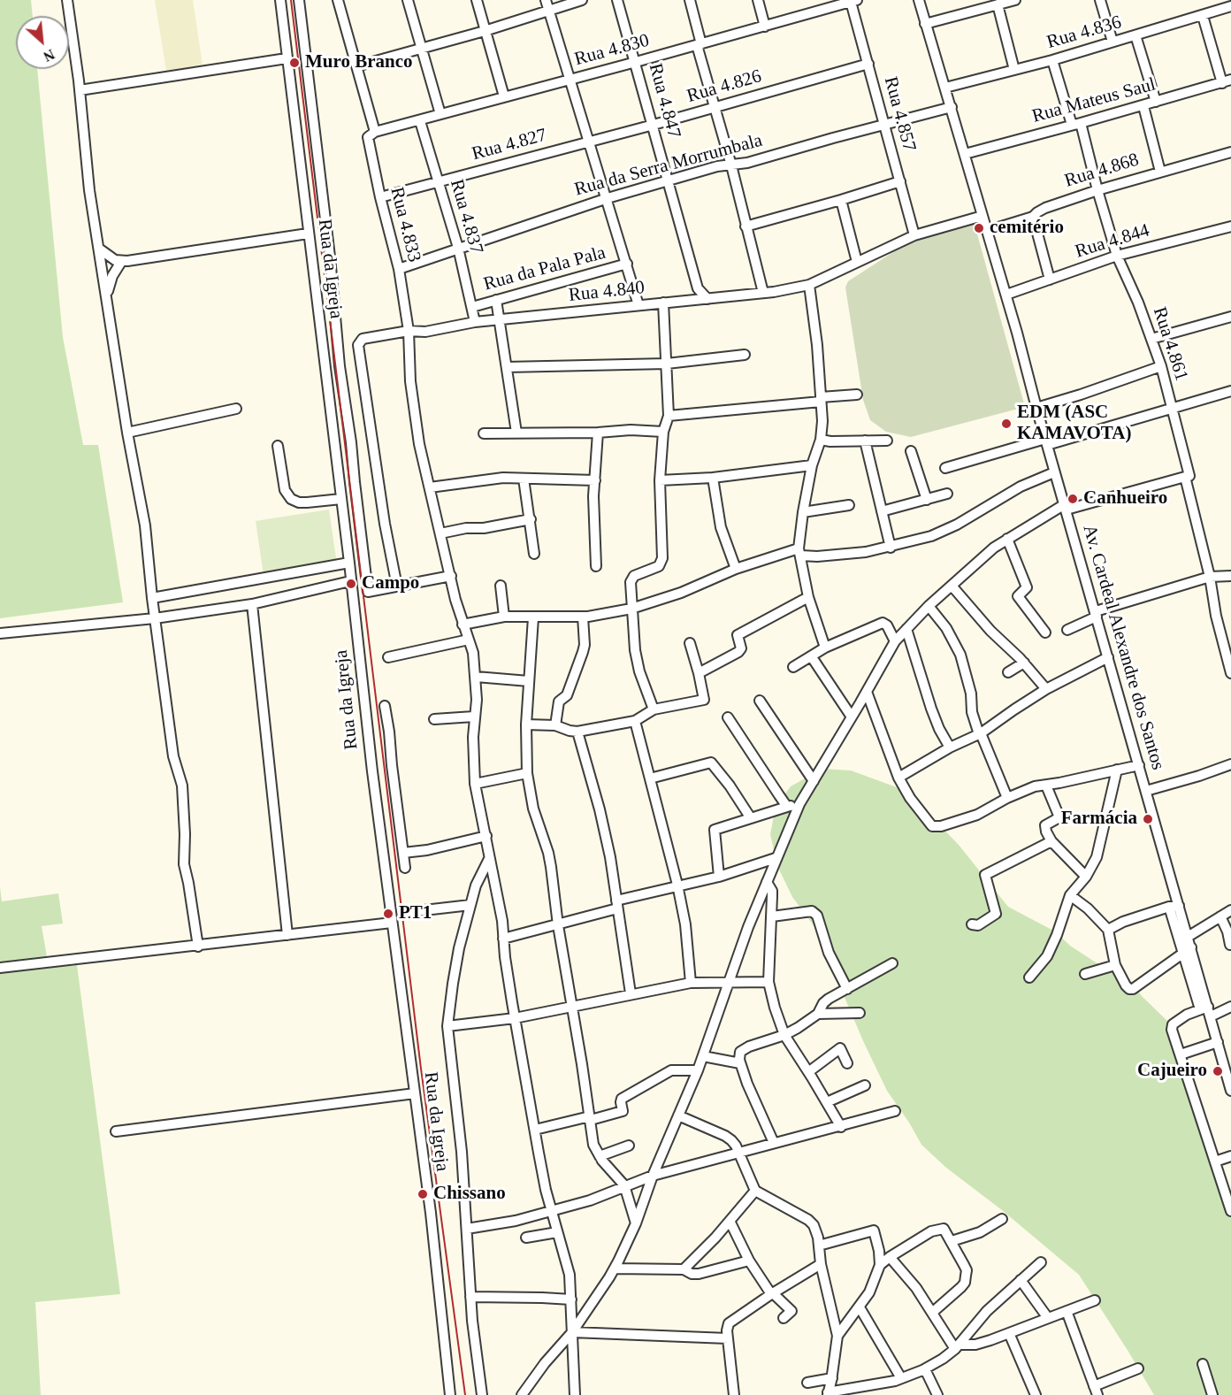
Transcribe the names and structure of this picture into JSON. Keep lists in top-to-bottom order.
{
  "streets": {
    "street": [
      "Rua 4.836",
      "Rua 4.830",
      "Rua 4.826",
      "Rua 4.847",
      "Rua Mateus Saul",
      "Rua 4.857",
      "Rua 4.827",
      "Rua da Serra Morrumbala",
      "Rua 4.868",
      "Rua 4.837",
      "Rua 4.833",
      "Rua 4.844",
      "Rua da Igreja",
      "Rua da Pala Pala",
      "Rua 4.840",
      "Rua 4.861",
      "Av. Cardeal Alexandre dos Santos"
    ]
  },
  "crossings": [
    ["Rua 4.836", "Rua 4.861"],
    ["Rua 4.836", "Av. Cardeal Alexandre dos Santos"],
    ["Rua 4.830", "Rua 4.847"],
    ["Rua 4.830", "Rua 4.857"],
    ["Rua 4.830", "Rua 4.837"],
    ["Rua 4.830", "Rua 4.833"],
    ["Rua 4.826", "Rua 4.847"],
    ["Rua 4.826", "Rua 4.857"],
    ["Rua 4.826", "Rua 4.827"],
    ["Rua 4.847", "Rua da Serra Morrumbala"],
    ["Rua 4.847", "Rua 4.840"],
    ["Rua Mateus Saul", "Rua 4.861"],
    ["Rua Mateus Saul", "Av. Cardeal Alexandre dos Santos"],
    ["Rua 4.857", "Rua da Serra Morrumbala"],
    ["Rua 4.857", "Rua 4.840"],
    ["Rua 4.827", "Rua 4.837"],
    ["Rua 4.827", "Rua 4.833"],
    ["Rua da Serra Morrumbala", "Rua 4.837"],
    ["Rua da Serra Morrumbala", "Rua 4.833"],
    ["Rua da Serra Morrumbala", "Av. Cardeal Alexandre dos Santos"],
    ["Rua 4.868", "Rua 4.861"],
    ["Rua 4.868", "Av. Cardeal Alexandre dos Santos"],
    ["Rua 4.837", "Rua da Pala Pala"],
    ["Rua 4.837", "Rua 4.840"],
    ["Rua 4.833", "Rua 4.840"],
    ["Rua 4.844", "Rua 4.861"],
    ["Rua 4.844", "Av. Cardeal Alexandre dos Santos"],
    ["Rua da Igreja", "Rua 4.840"],
    ["Rua 4.840", "Av. Cardeal Alexandre dos Santos"]
  ],
  "places": [
    "Muro Branco",
    "cemitério",
    "EDM (ASC KAMAVOTA)",
    "Canhueiro",
    "Campo",
    "Farmácia",
    "PT1",
    "Cajueiro",
    "Chissano"
  ],
  "north": "bottom right"
}
